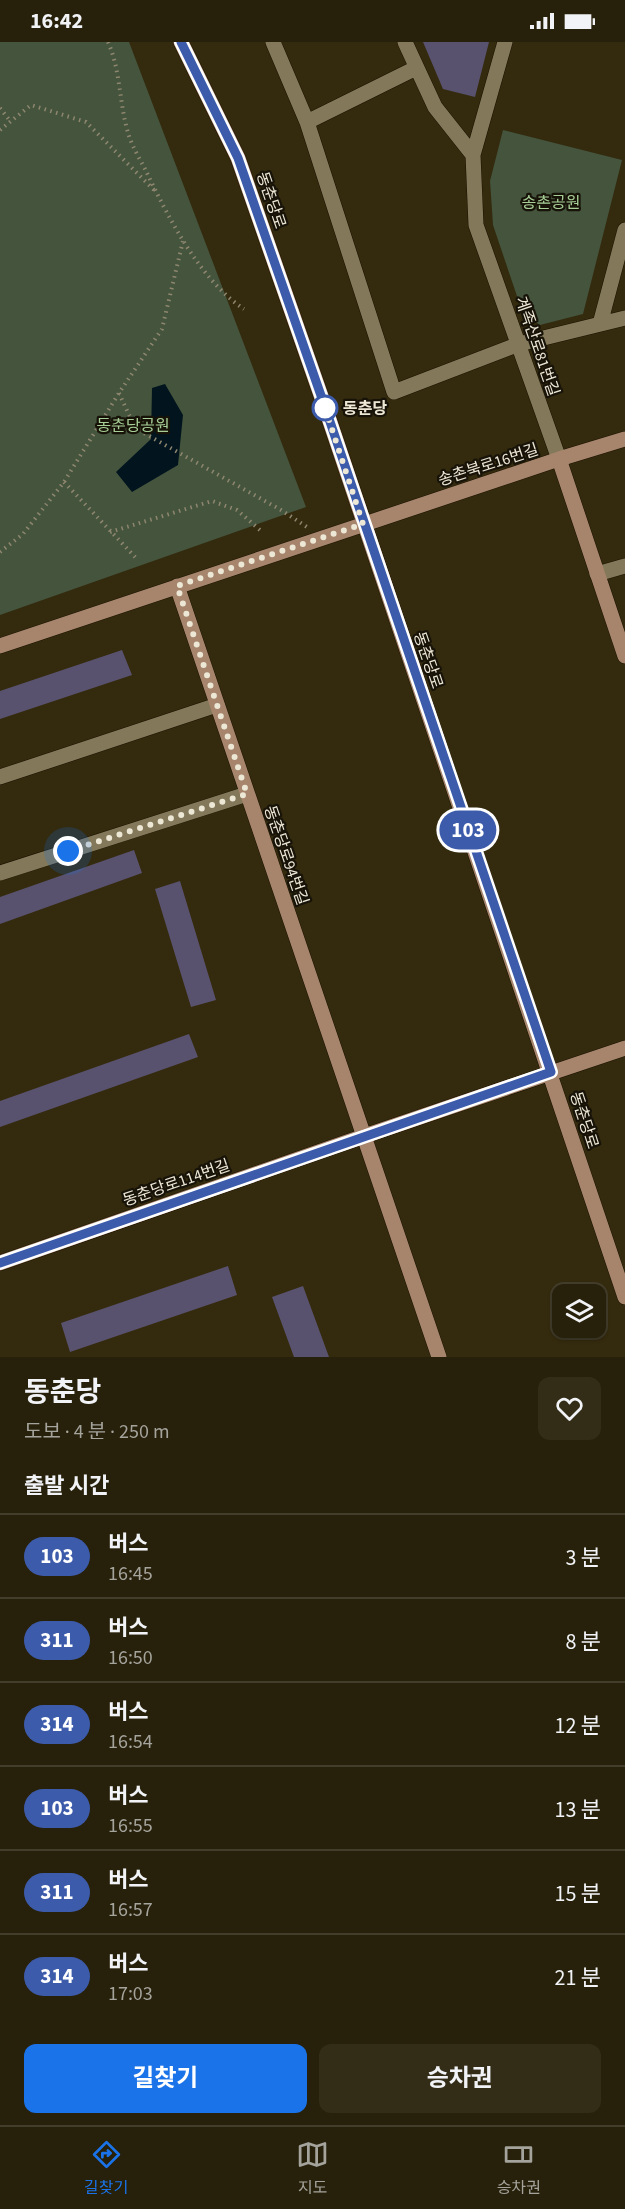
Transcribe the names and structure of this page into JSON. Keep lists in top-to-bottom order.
{
  "streets": {
    "main road": [
      "동춘당로",
      "계족산로81번길",
      "송촌북로16번길",
      "동춘당로94번길",
      "동춘당로114번길"
    ]
  },
  "crossings": [
    ["동춘당로", "송촌북로16번길"],
    ["동춘당로", "동춘당로114번길"],
    ["계족산로81번길", "송촌북로16번길"],
    ["동춘당로94번길", "동춘당로114번길"]
  ],
  "parks": ["송촌공원", "동춘당공원"],
  "places": ["동춘당"],
  "lines": ["bus line 103"],
  "page": {
    "status": "16:42",
    "on_map": "103",
    "heading": [
      ["동춘당", "도보 · 4 분 · 250 m"],
      "출발 시간"
    ],
    "list": [
      {
        "mark": "103",
        "name": "버스",
        "note": "16:45",
        "value": "3 분"
      },
      {
        "mark": "311",
        "name": "버스",
        "note": "16:50",
        "value": "8 분"
      },
      {
        "mark": "314",
        "name": "버스",
        "note": "16:54",
        "value": "12 분"
      },
      {
        "mark": "103",
        "name": "버스",
        "note": "16:55",
        "value": "13 분"
      },
      {
        "mark": "311",
        "name": "버스",
        "note": "16:57",
        "value": "15 분"
      },
      {
        "mark": "314",
        "name": "버스",
        "note": "17:03",
        "value": "21 분"
      }
    ],
    "buttons": ["길찾기", "승차권"],
    "tabs": ["길찾기", "지도", "승차권"]
  }
}
